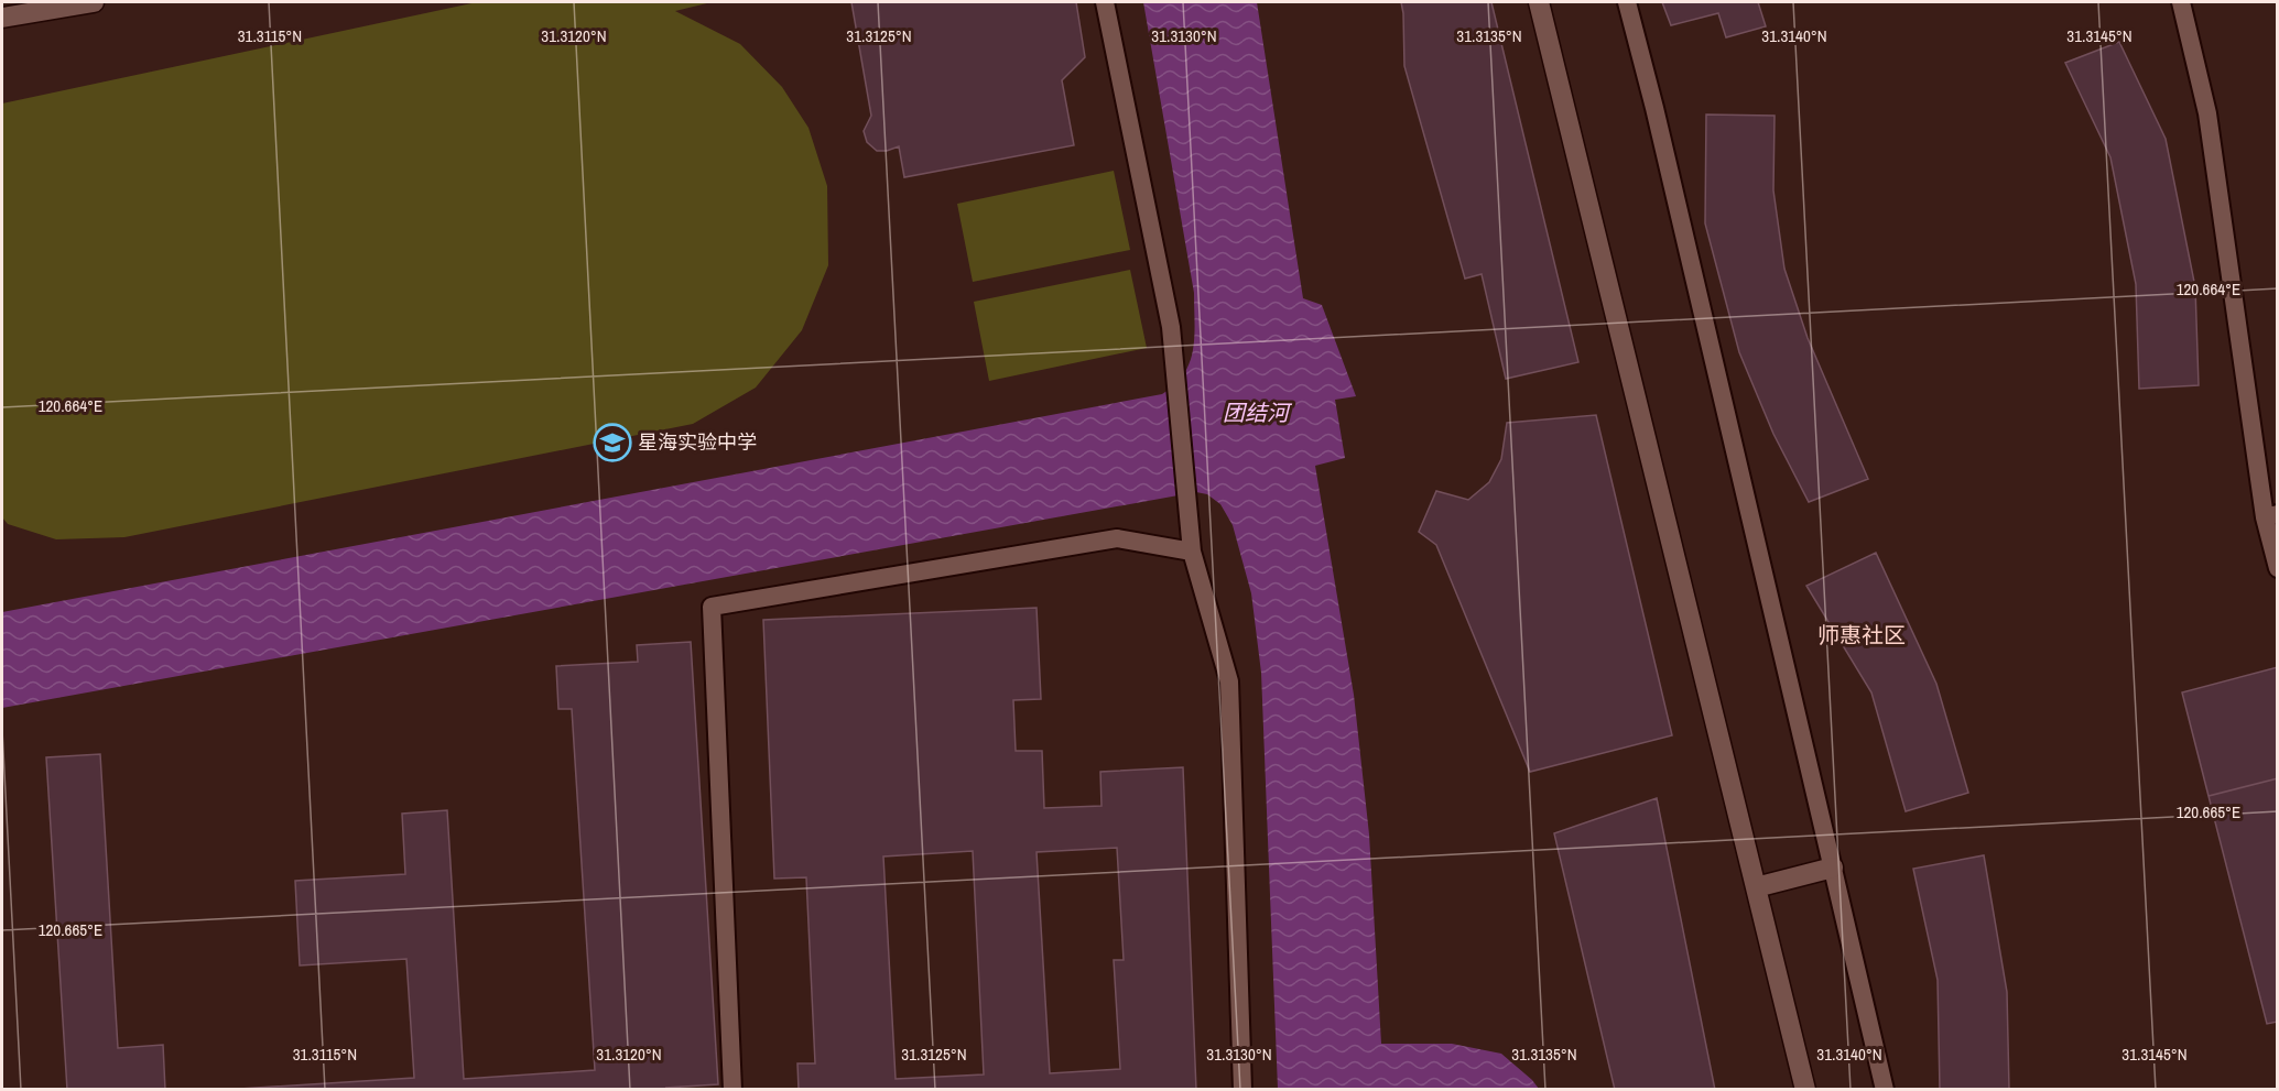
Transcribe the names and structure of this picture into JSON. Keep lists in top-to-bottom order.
{
  "districts": ["师惠社区"],
  "water": ["团结河"],
  "places": {
    "school or university": ["星海实验中学"]
  },
  "coordinates": [
    "31.3115°N",
    "31.3120°N",
    "31.3125°N",
    "31.3130°N",
    "31.3135°N",
    "31.3140°N",
    "31.3145°N",
    "120.664°E",
    "120.665°E"
  ]
}
